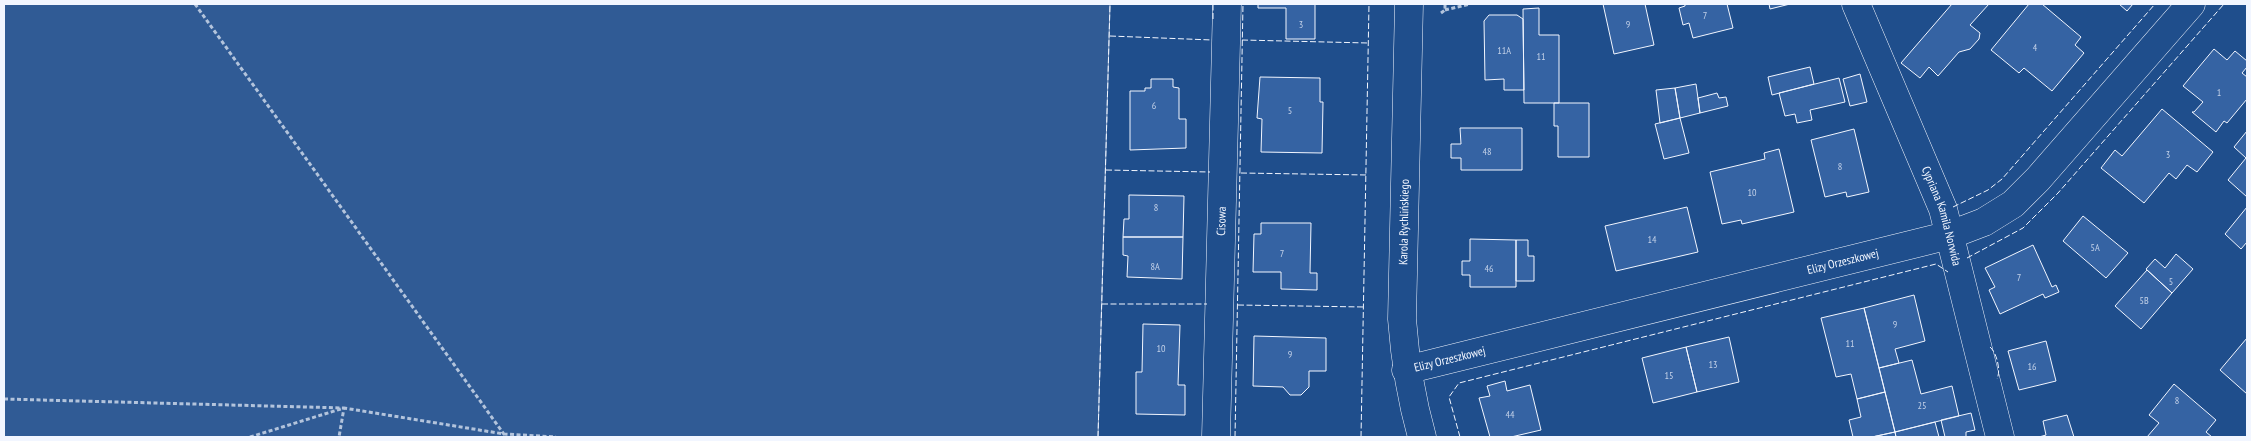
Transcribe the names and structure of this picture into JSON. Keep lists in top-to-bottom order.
{
  "streets": {
    "street": [
      "Cypriana Kamila Norwida",
      "Cisowa",
      "Karola Rychlińskiego",
      "Elizy Orzeszkowej"
    ]
  },
  "crossings": [
    ["Cypriana Kamila Norwida", "Elizy Orzeszkowej"],
    ["Karola Rychlińskiego", "Elizy Orzeszkowej"]
  ],
  "house_numbers": [
    "7",
    "3",
    "9",
    "4",
    "11A",
    "11",
    "1",
    "6",
    "5",
    "48",
    "3",
    "8",
    "10",
    "8",
    "14",
    "5A",
    "7",
    "8A",
    "46",
    "7",
    "5",
    "5B",
    "9",
    "11",
    "10",
    "9",
    "13",
    "16",
    "15",
    "8",
    "25",
    "44"
  ]
}
